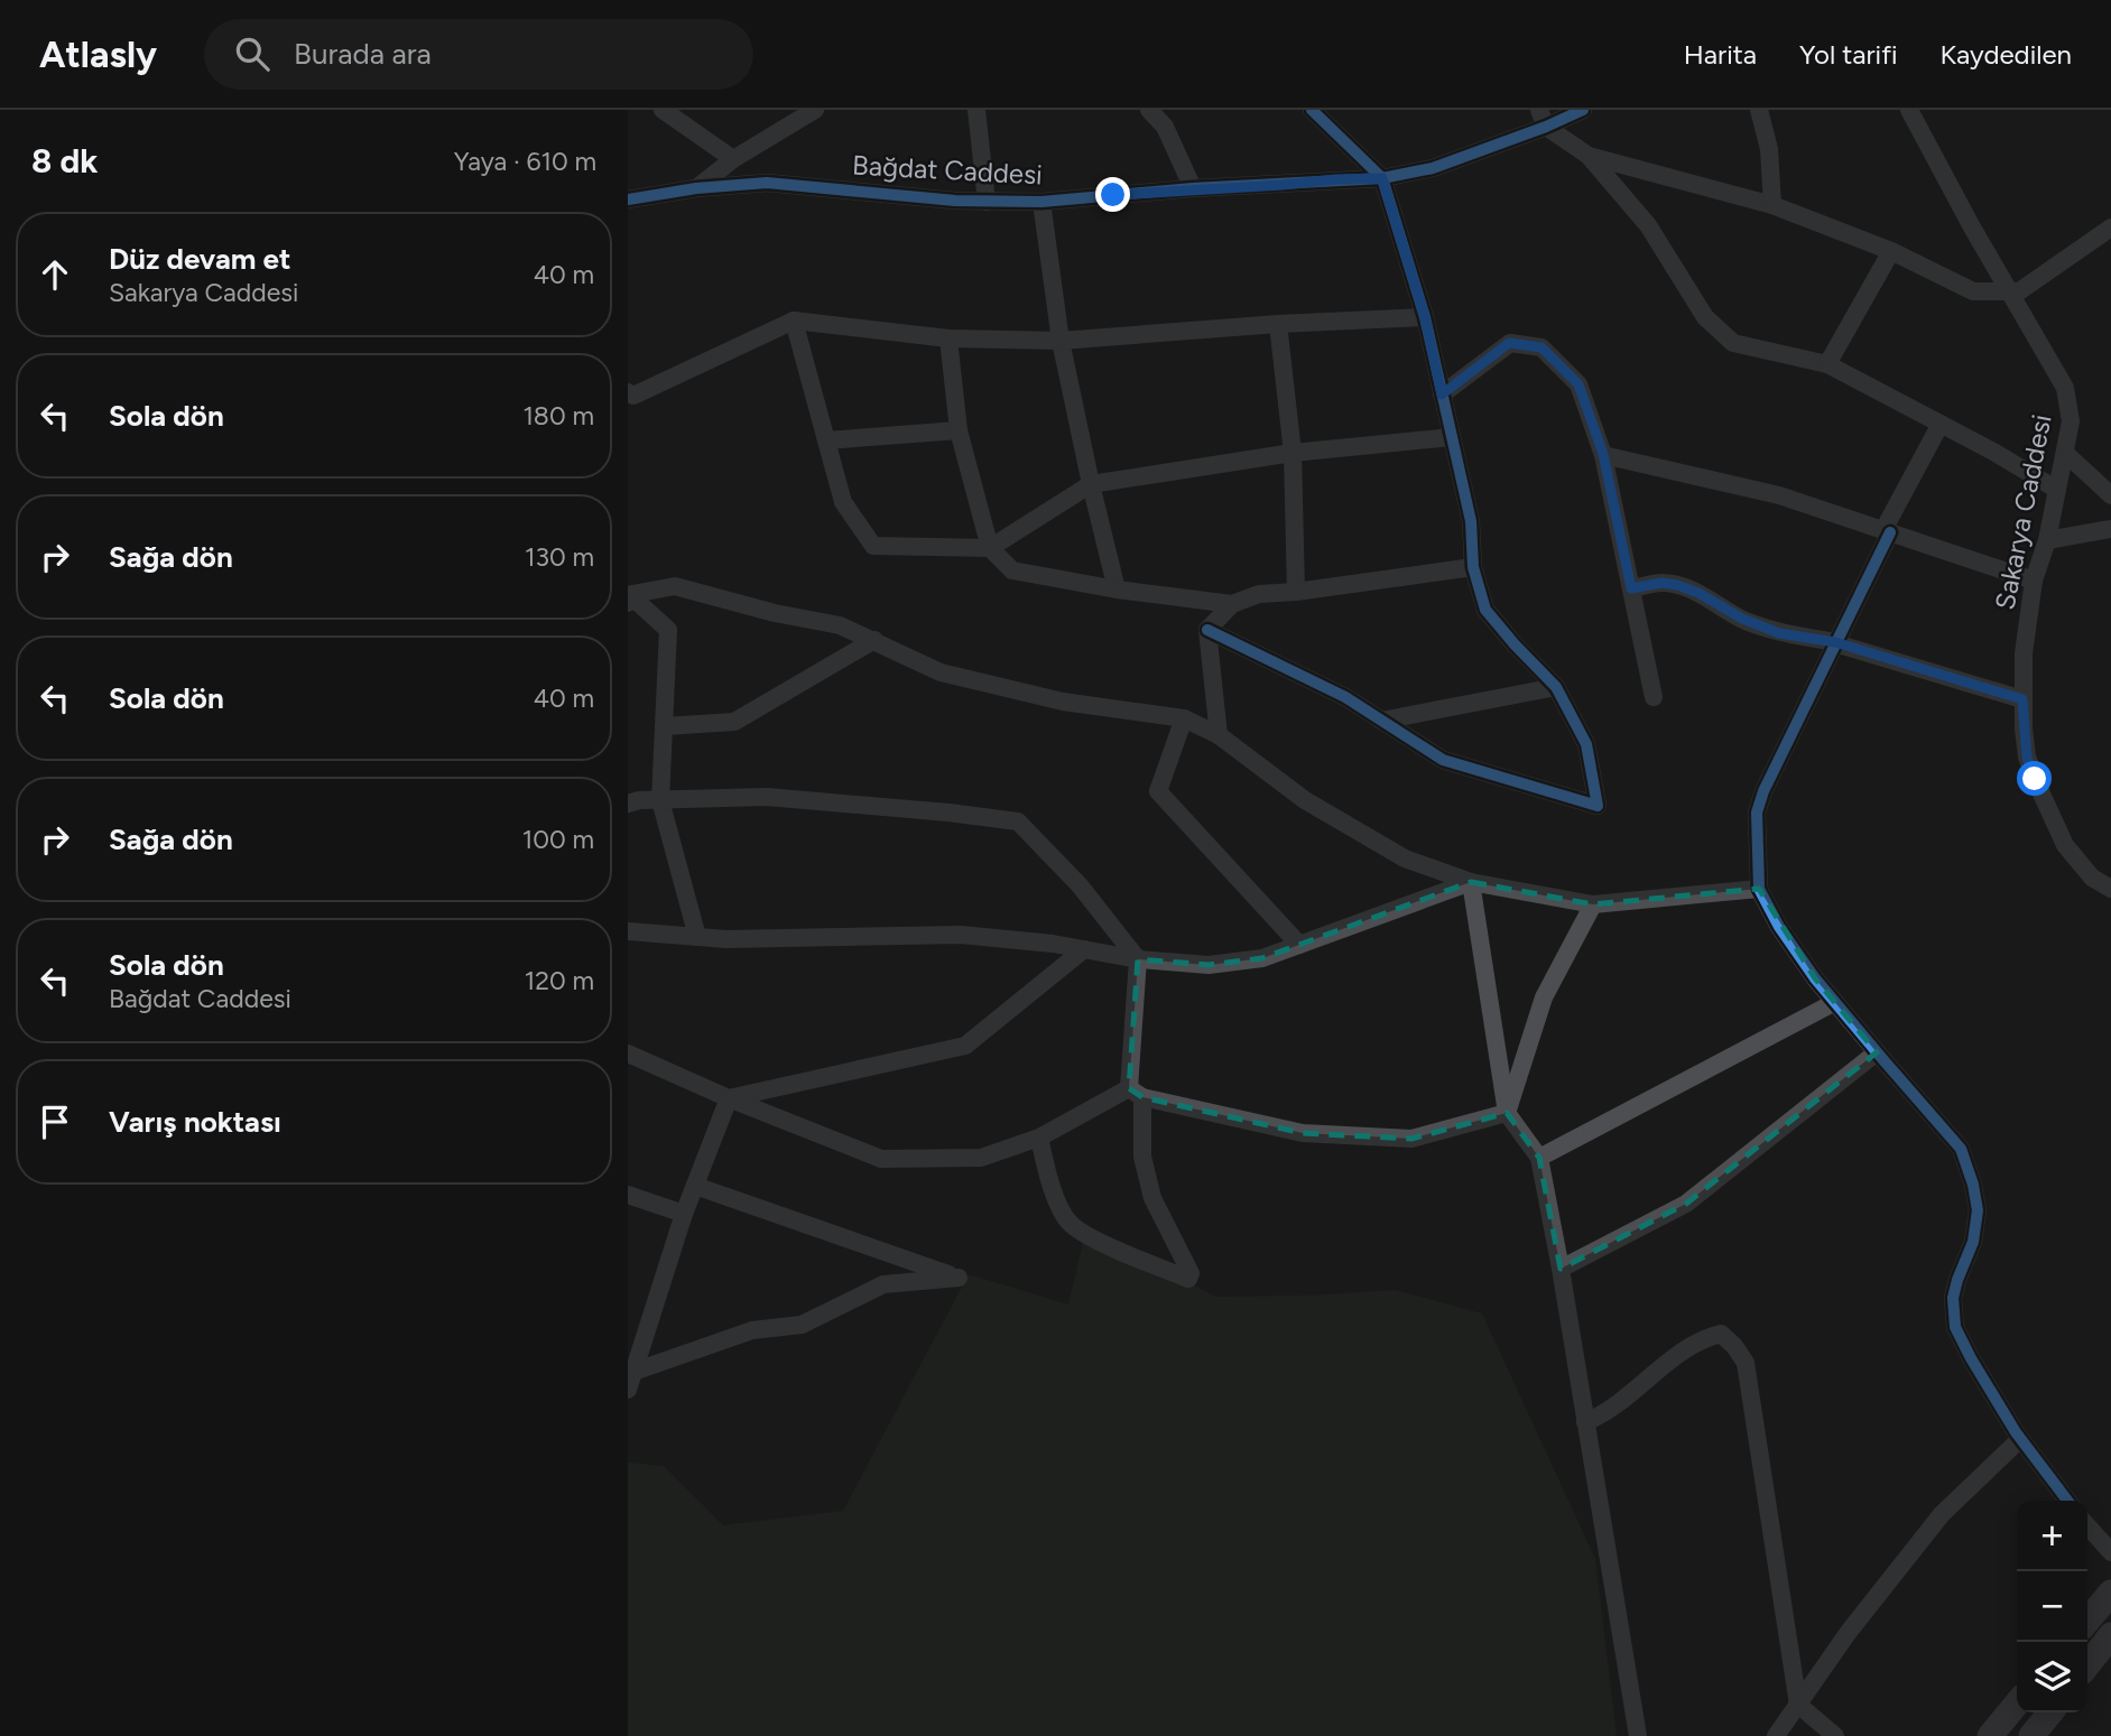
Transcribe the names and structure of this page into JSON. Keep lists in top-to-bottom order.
{
  "streets": {
    "street": ["Bağdat Caddesi", "Sakarya Caddesi"]
  },
  "page": {
    "header": "Atlasly",
    "search": "Burada ara",
    "nav": ["Harita", "Yol tarifi", "Kaydedilen"],
    "heading": ["8 dk", "Yaya · 610 m"],
    "list": [
      ["Düz devam et", "Sakarya Caddesi", "40 m"],
      ["Sola dön", "180 m"],
      ["Sağa dön", "130 m"],
      ["Sola dön", "40 m"],
      ["Sağa dön", "100 m"],
      ["Sola dön", "Bağdat Caddesi", "120 m"],
      "Varış noktası"
    ],
    "map_buttons": ["+", "−"]
  }
}
